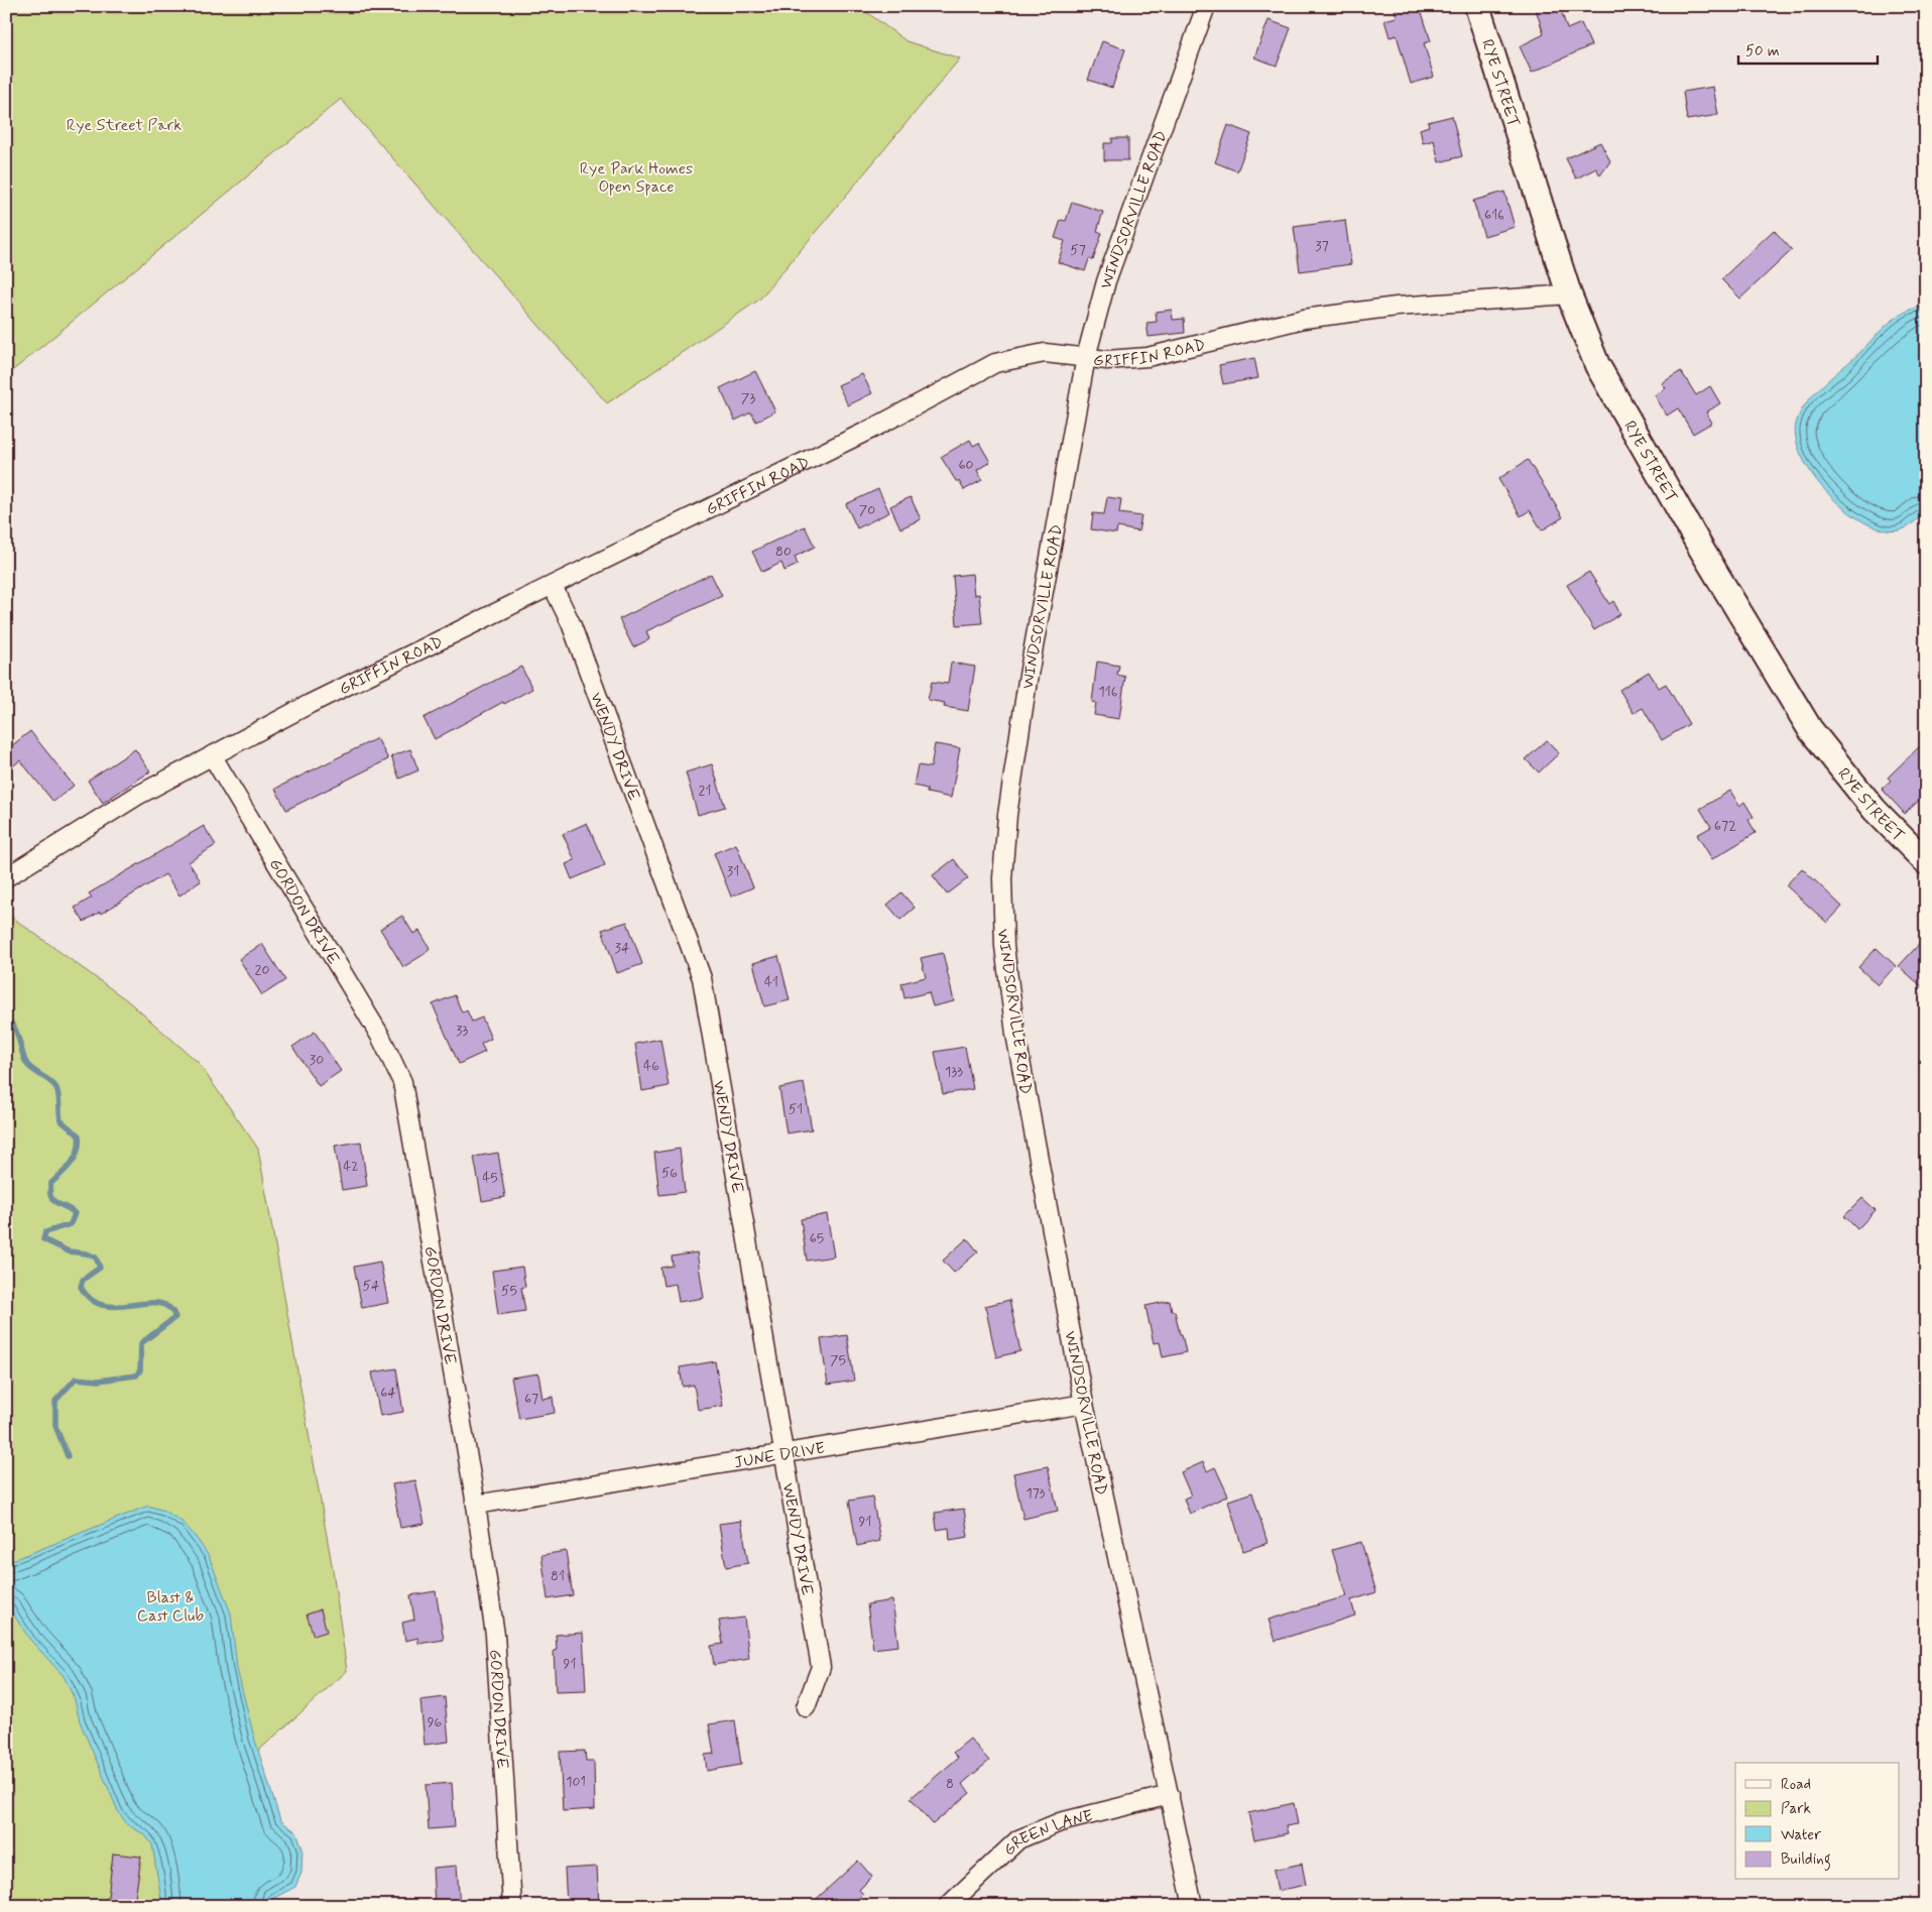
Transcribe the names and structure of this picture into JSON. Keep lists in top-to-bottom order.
{
  "streets": {
    "street": [
      "RYE STREET",
      "WINDSORVILLE ROAD",
      "GRIFFIN ROAD",
      "WENDY DRIVE",
      "GORDON DRIVE",
      "JUNE DRIVE",
      "GREEN LANE"
    ]
  },
  "crossings": [
    ["RYE STREET", "GRIFFIN ROAD"],
    ["WINDSORVILLE ROAD", "GRIFFIN ROAD"],
    ["WINDSORVILLE ROAD", "JUNE DRIVE"],
    ["WINDSORVILLE ROAD", "GREEN LANE"],
    ["GRIFFIN ROAD", "WENDY DRIVE"],
    ["GRIFFIN ROAD", "GORDON DRIVE"],
    ["WENDY DRIVE", "JUNE DRIVE"],
    ["GORDON DRIVE", "JUNE DRIVE"]
  ],
  "parks": ["Rye Street Park", "Rye Park Homes Open Space", "Blast & Cast Club"],
  "house_numbers": [
    "616",
    "37",
    "57",
    "73",
    "60",
    "70",
    "80",
    "116",
    "21",
    "672",
    "31",
    "34",
    "20",
    "41",
    "33",
    "30",
    "46",
    "133",
    "51",
    "42",
    "56",
    "45",
    "65",
    "54",
    "55",
    "75",
    "64",
    "67",
    "173",
    "91",
    "81",
    "91",
    "96",
    "101",
    "8"
  ],
  "legend": [
    "Road",
    "Park",
    "Water",
    "Building"
  ],
  "scale_bar": "50 m"
}
